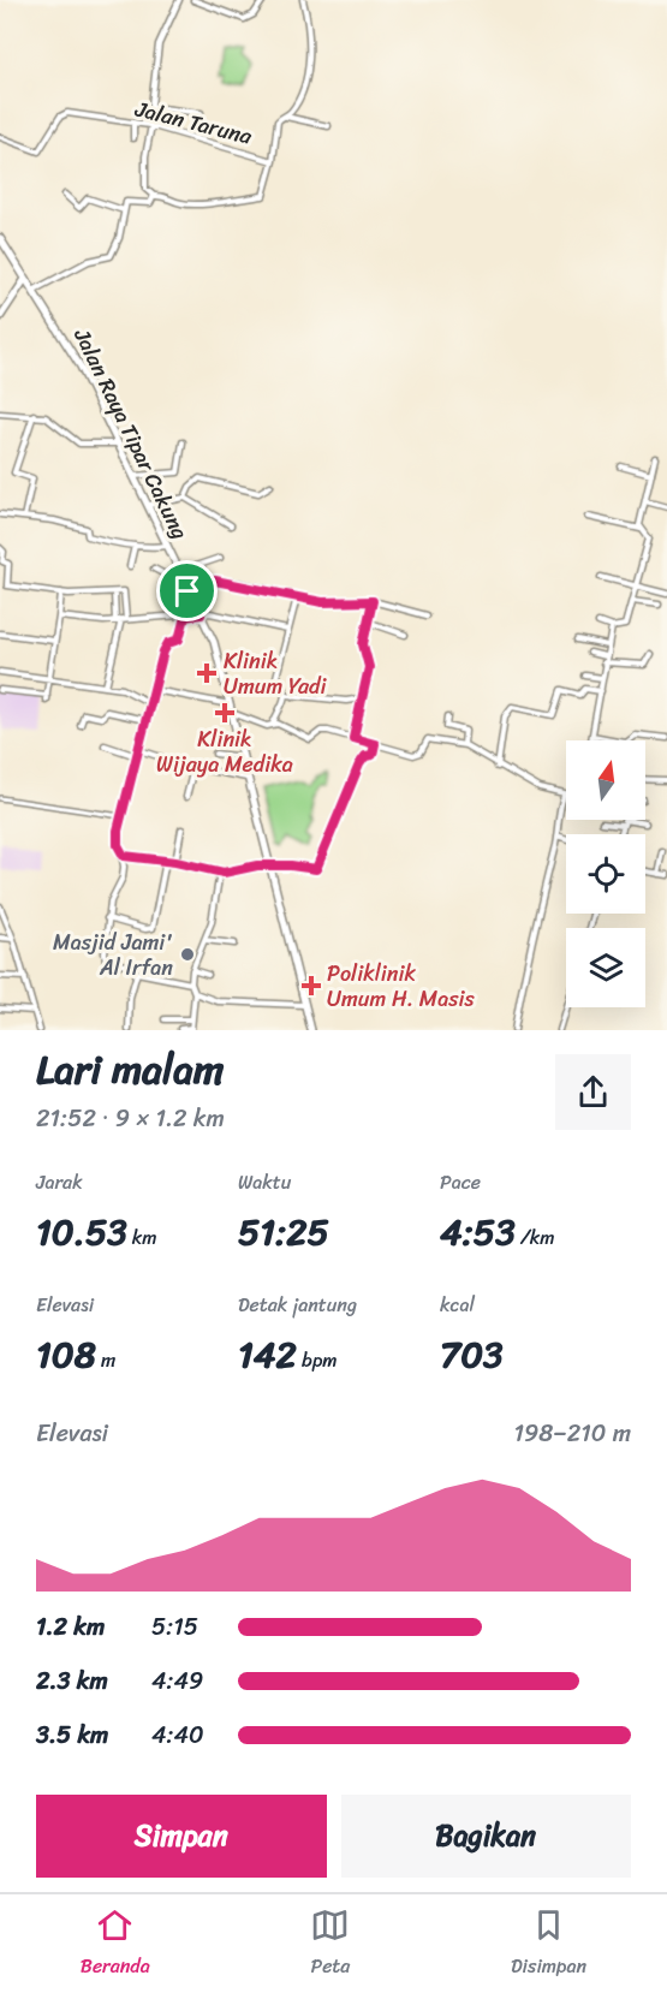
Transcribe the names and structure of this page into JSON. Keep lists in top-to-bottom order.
{
  "streets": {
    "street": ["Jalan Taruna", "Jalan Raya Tipar Cakung"]
  },
  "places": {
    "health": ["Klinik Umum Yadi", "Klinik Wijaya Medika", "Poliklinik Umum H. Masis"],
    "other": ["Masjid Jami' Al Irfan"]
  },
  "north": "top",
  "page": {
    "heading": ["Lari malam", "21:52 · 9 × 1.2 km"],
    "stats": [
      ["Jarak", "10.53 km"],
      ["Waktu", "51:25"],
      ["Pace", "4:53 /km"],
      ["Elevasi", "108 m"],
      ["Detak jantung", "142 bpm"],
      ["kcal", "703"]
    ],
    "chart": ["Elevasi", "198–210 m"],
    "list": [
      {
        "name": "1.2 km",
        "note": "5:15"
      },
      {
        "name": "2.3 km",
        "note": "4:49"
      },
      {
        "name": "3.5 km",
        "note": "4:40"
      }
    ],
    "buttons": ["Simpan", "Bagikan"],
    "tabs": ["Beranda", "Peta", "Disimpan"]
  }
}
